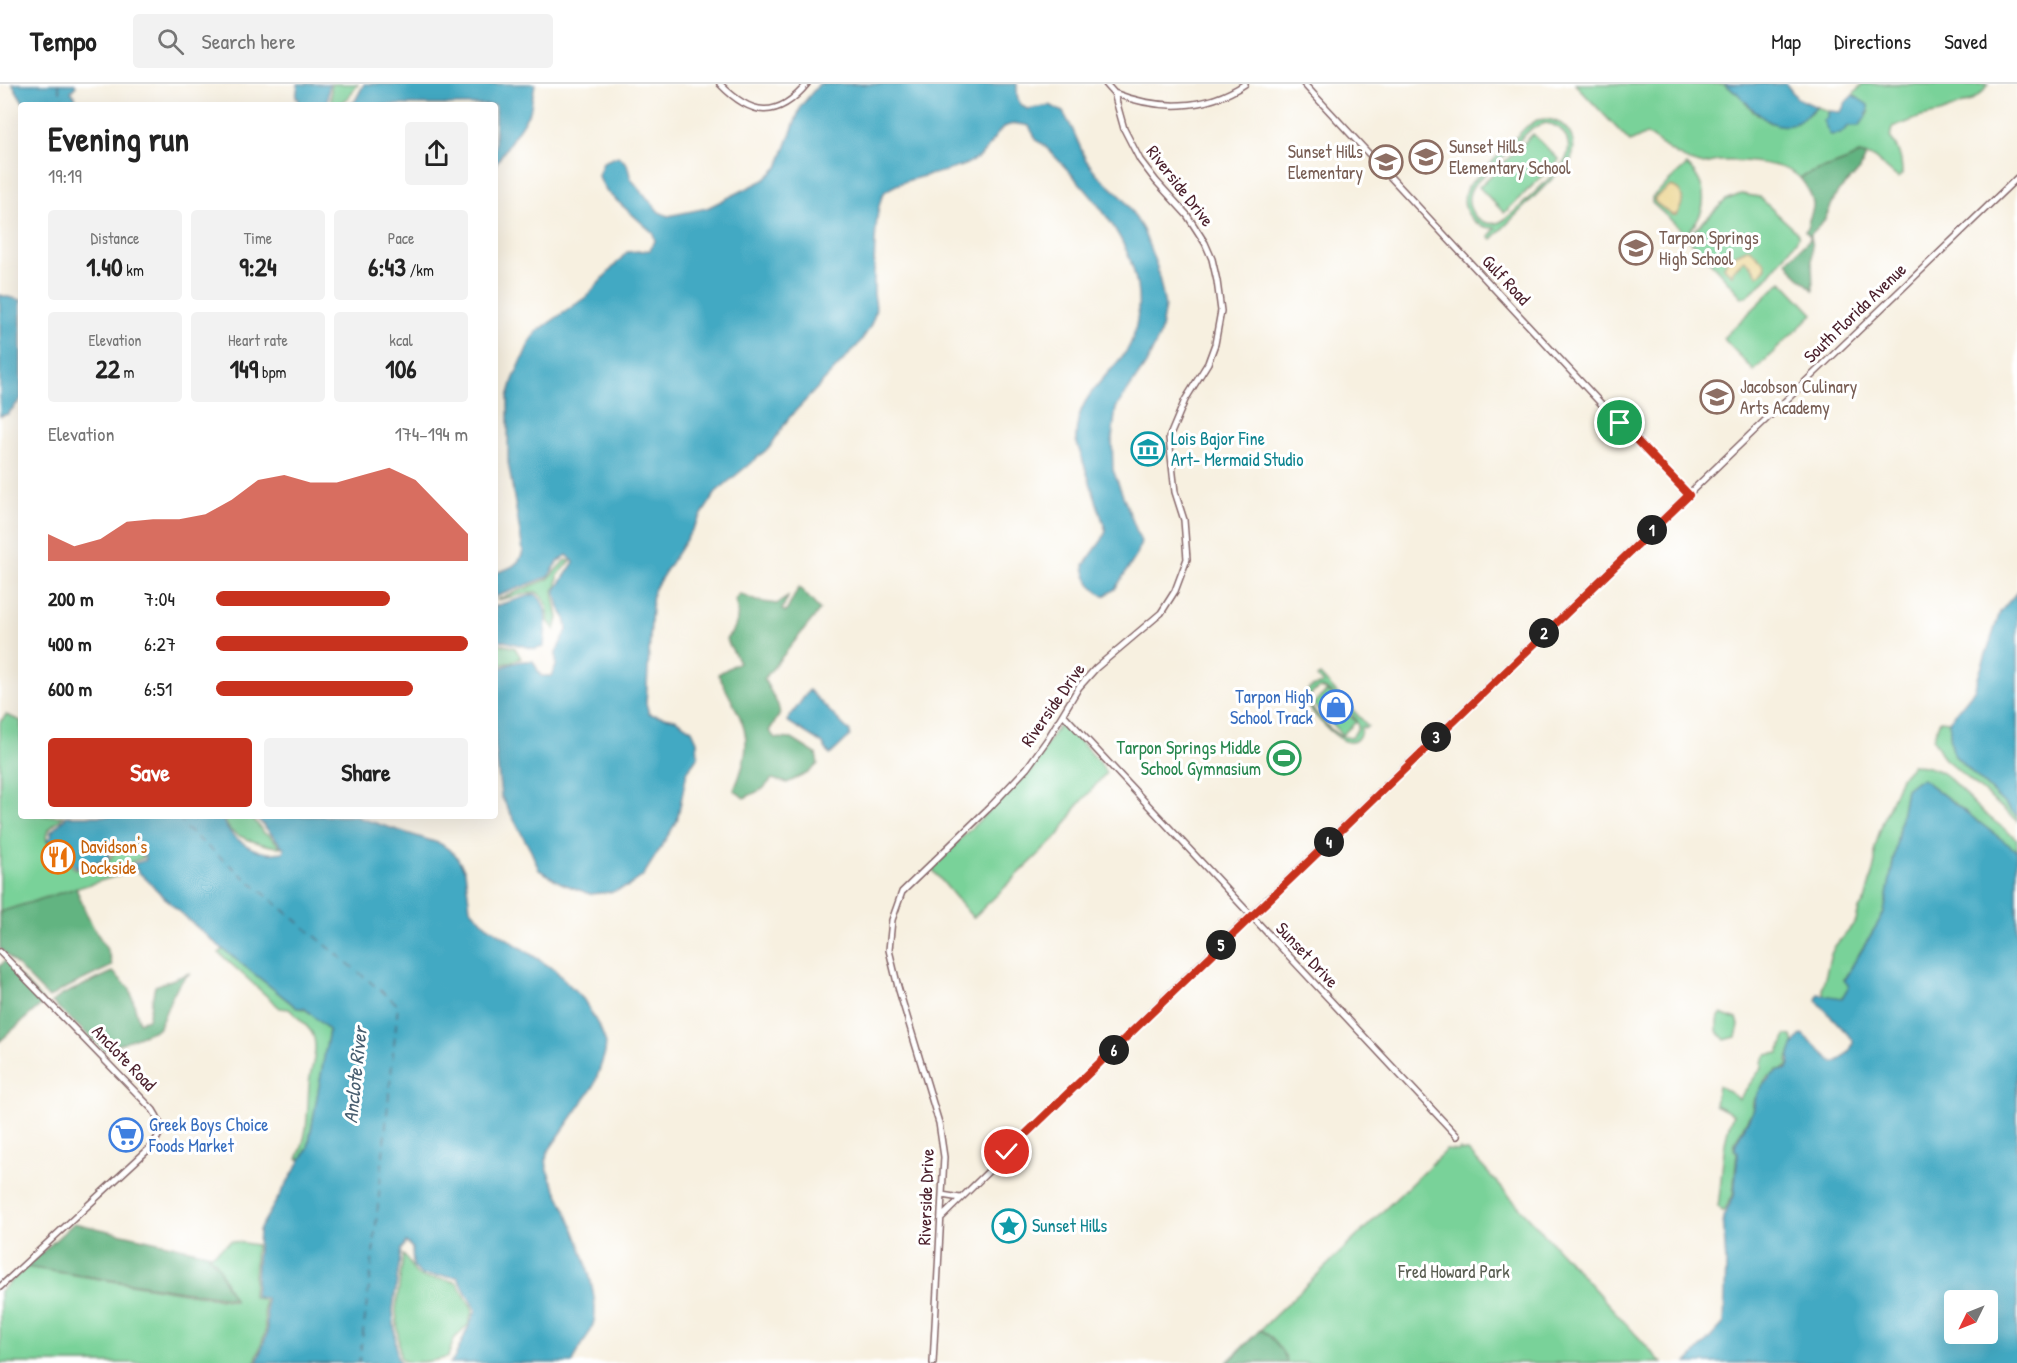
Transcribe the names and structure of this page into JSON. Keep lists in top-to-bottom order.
{
  "streets": {
    "street": [
      "Riverside Drive",
      "Gulf Road",
      "South Florida Avenue",
      "Sunset Drive",
      "Anclote Road"
    ]
  },
  "crossings": [
    ["Riverside Drive", "South Florida Avenue"],
    ["Riverside Drive", "Sunset Drive"],
    ["Gulf Road", "South Florida Avenue"],
    ["South Florida Avenue", "Sunset Drive"]
  ],
  "water": ["Anclote River"],
  "parks": ["Fred Howard Park"],
  "places": {
    "school or university": [
      "Sunset Hills Elementary School",
      "Sunset Hills Elementary",
      "Tarpon Springs High School",
      "Jacobson Culinary Arts Academy"
    ],
    "museum": ["Lois Bajor Fine Art- Mermaid Studio"],
    "shop": ["Tarpon High School Track"],
    "sports": ["Tarpon Springs Middle School Gymnasium"],
    "restaurant": ["Davidson's Dockside"],
    "supermarket": ["Greek Boys Choice Foods Market"],
    "place": ["Sunset Hills"]
  },
  "north": "bottom left",
  "page": {
    "header": "Tempo",
    "search": "Search here",
    "nav": ["Map", "Directions", "Saved"],
    "heading": ["Evening run", "19:19"],
    "stats": [
      ["Distance", "1.40 km"],
      ["Time", "9:24"],
      ["Pace", "6:43 /km"],
      ["Elevation", "22 m"],
      ["Heart rate", "149 bpm"],
      ["kcal", "106"]
    ],
    "chart": ["Elevation", "174–194 m"],
    "pins": [
      "1",
      "2",
      "3",
      "4",
      "5",
      "6"
    ],
    "list": [
      {
        "name": "200 m",
        "note": "7:04"
      },
      {
        "name": "400 m",
        "note": "6:27"
      },
      {
        "name": "600 m",
        "note": "6:51"
      }
    ],
    "buttons": ["Save", "Share"]
  }
}
